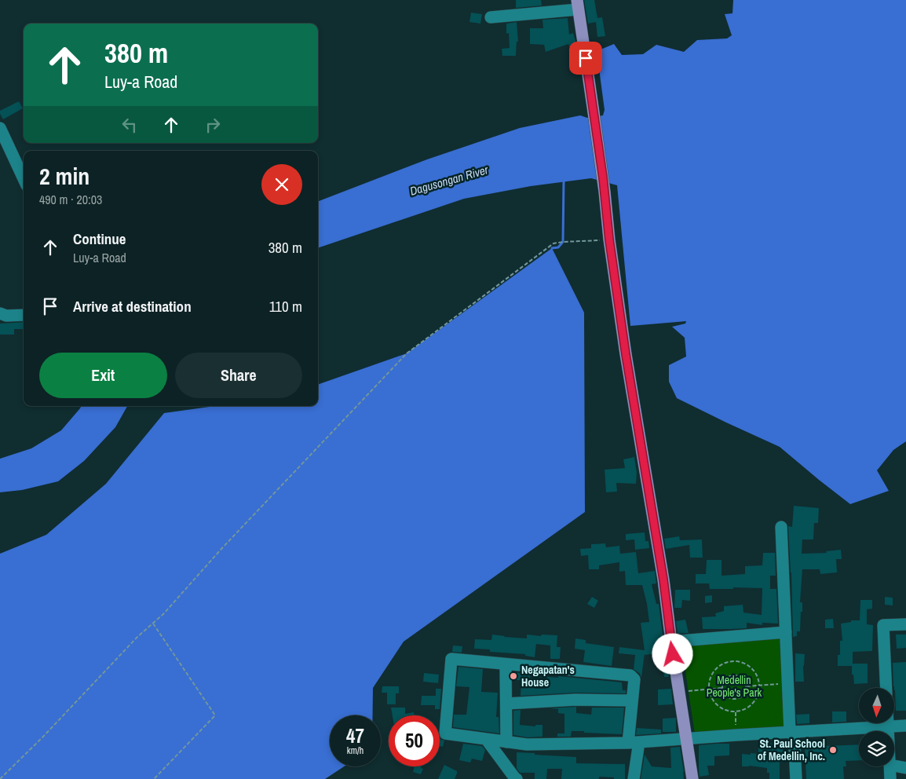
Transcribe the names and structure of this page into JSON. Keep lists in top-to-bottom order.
{
  "water": ["Dagusongan River"],
  "parks": ["Medellin People's Park"],
  "places": ["Negapatan's House", "St. Paul School of Medellin, Inc."],
  "north": "bottom",
  "page": {
    "turn": ["380 m", "Luy-a Road"],
    "heading": ["2 min", "490 m · 20:03"],
    "list": [
      {
        "name": "Continue",
        "note": "Luy-a Road",
        "value": "380 m"
      },
      {
        "name": "Arrive at destination",
        "value": "110 m"
      }
    ],
    "buttons": ["Exit", "Share"],
    "speed": "47 km/h",
    "limit": "50"
  }
}
